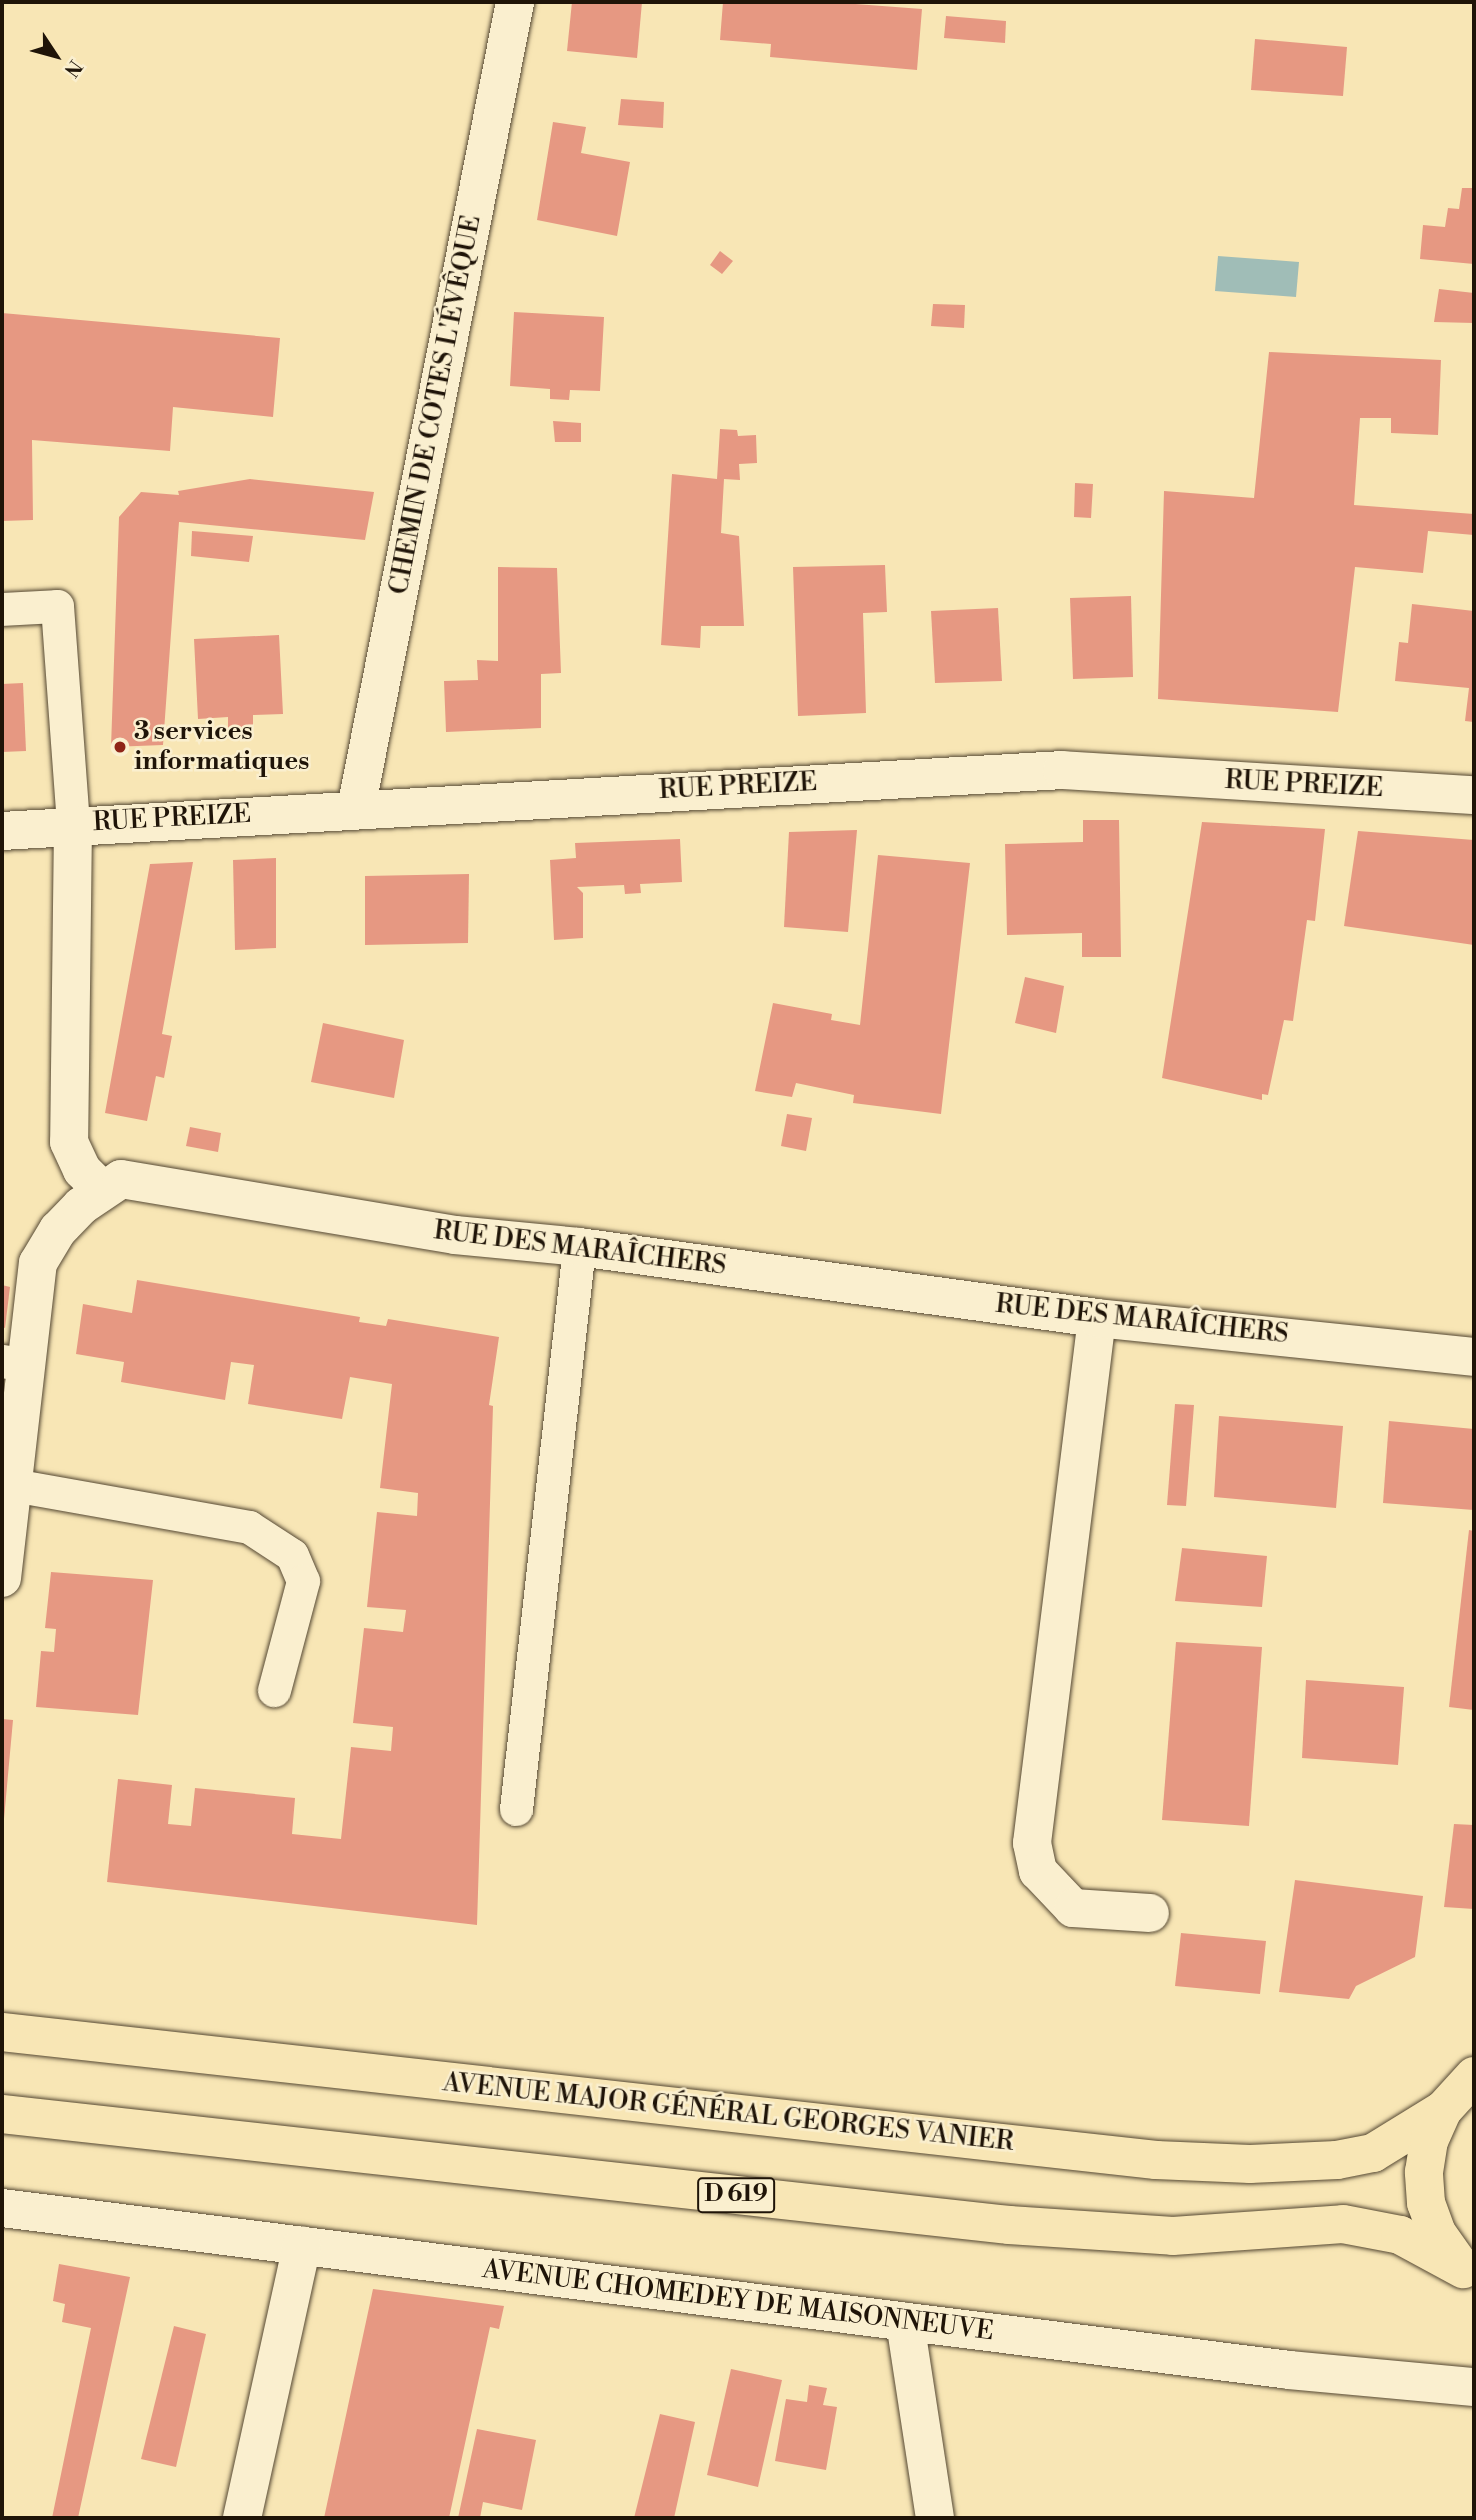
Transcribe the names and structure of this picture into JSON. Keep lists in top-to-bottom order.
{
  "streets": {
    "main road": ["AVENUE MAJOR GÉNÉRAL GEORGES VANIER", "D 619"],
    "street": [
      "CHEMIN DE COTES L'ÉVÊQUE",
      "RUE PREIZE",
      "RUE DES MARAÎCHERS",
      "AVENUE CHOMEDEY DE MAISONNEUVE"
    ]
  },
  "crossings": [
    ["CHEMIN DE COTES L'ÉVÊQUE", "RUE PREIZE"]
  ],
  "places": ["3 services informatiques"],
  "north": "bottom right"
}
